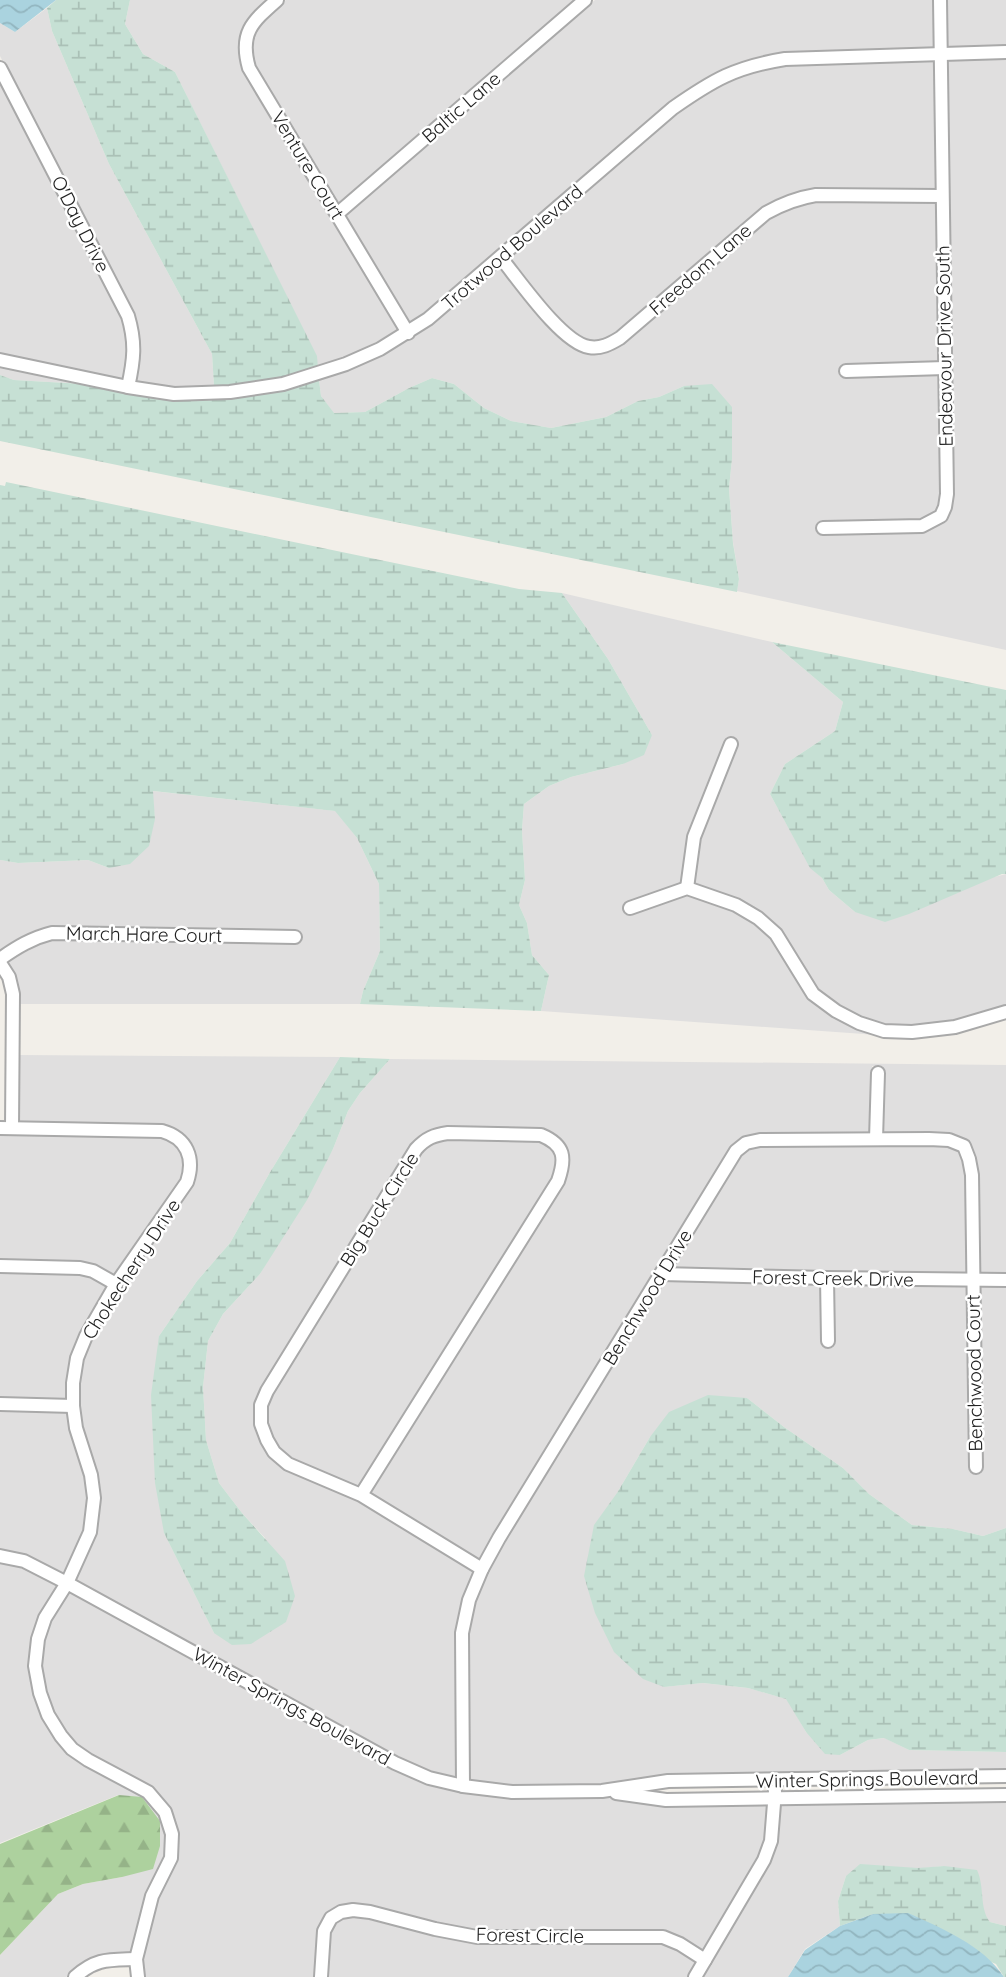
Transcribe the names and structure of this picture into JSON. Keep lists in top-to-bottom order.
{
  "streets": {
    "street": [
      "Baltic Lane",
      "Venture Court",
      "O'Day Drive",
      "Trotwood Boulevard",
      "Freedom Lane",
      "Endeavour Drive South",
      "March Hare Court",
      "Big Buck Circle",
      "Chokecherry Drive",
      "Forest Creek Drive",
      "Benchwood Drive",
      "Benchwood Court",
      "Winter Springs Boulevard",
      "Forest Circle"
    ]
  },
  "crossings": [
    ["Baltic Lane", "Venture Court"],
    ["Venture Court", "Trotwood Boulevard"],
    ["O'Day Drive", "Trotwood Boulevard"],
    ["Trotwood Boulevard", "Freedom Lane"],
    ["Trotwood Boulevard", "Endeavour Drive South"],
    ["Freedom Lane", "Endeavour Drive South"],
    ["Big Buck Circle", "Benchwood Drive"],
    ["Chokecherry Drive", "Winter Springs Boulevard"],
    ["Forest Creek Drive", "Benchwood Drive"],
    ["Forest Creek Drive", "Benchwood Court"],
    ["Benchwood Drive", "Benchwood Court"],
    ["Benchwood Drive", "Winter Springs Boulevard"]
  ]
}
